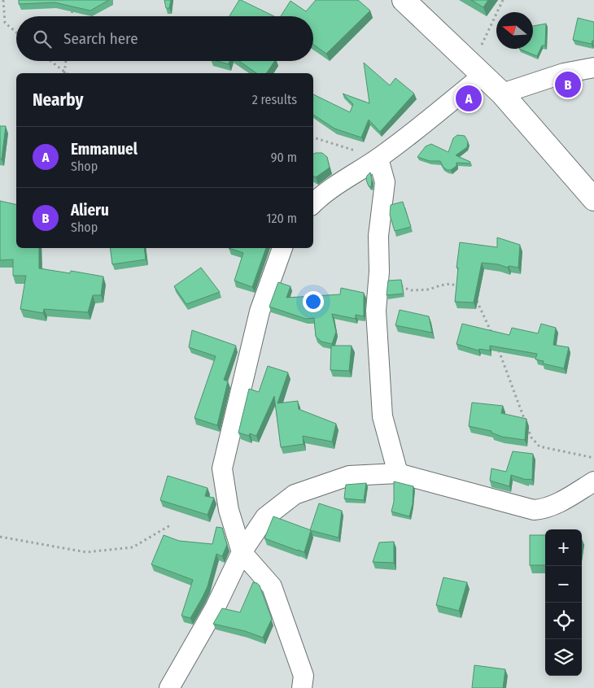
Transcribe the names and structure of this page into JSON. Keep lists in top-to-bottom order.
{
  "north": "left",
  "page": {
    "search": "Search here",
    "pins": ["B", "A"],
    "heading": ["Nearby", "2 results"],
    "list": [
      {
        "mark": "A",
        "name": "Emmanuel",
        "note": "Shop",
        "value": "90 m"
      },
      {
        "mark": "B",
        "name": "Alieru",
        "note": "Shop",
        "value": "120 m"
      }
    ],
    "map_buttons": ["+", "−"]
  }
}
